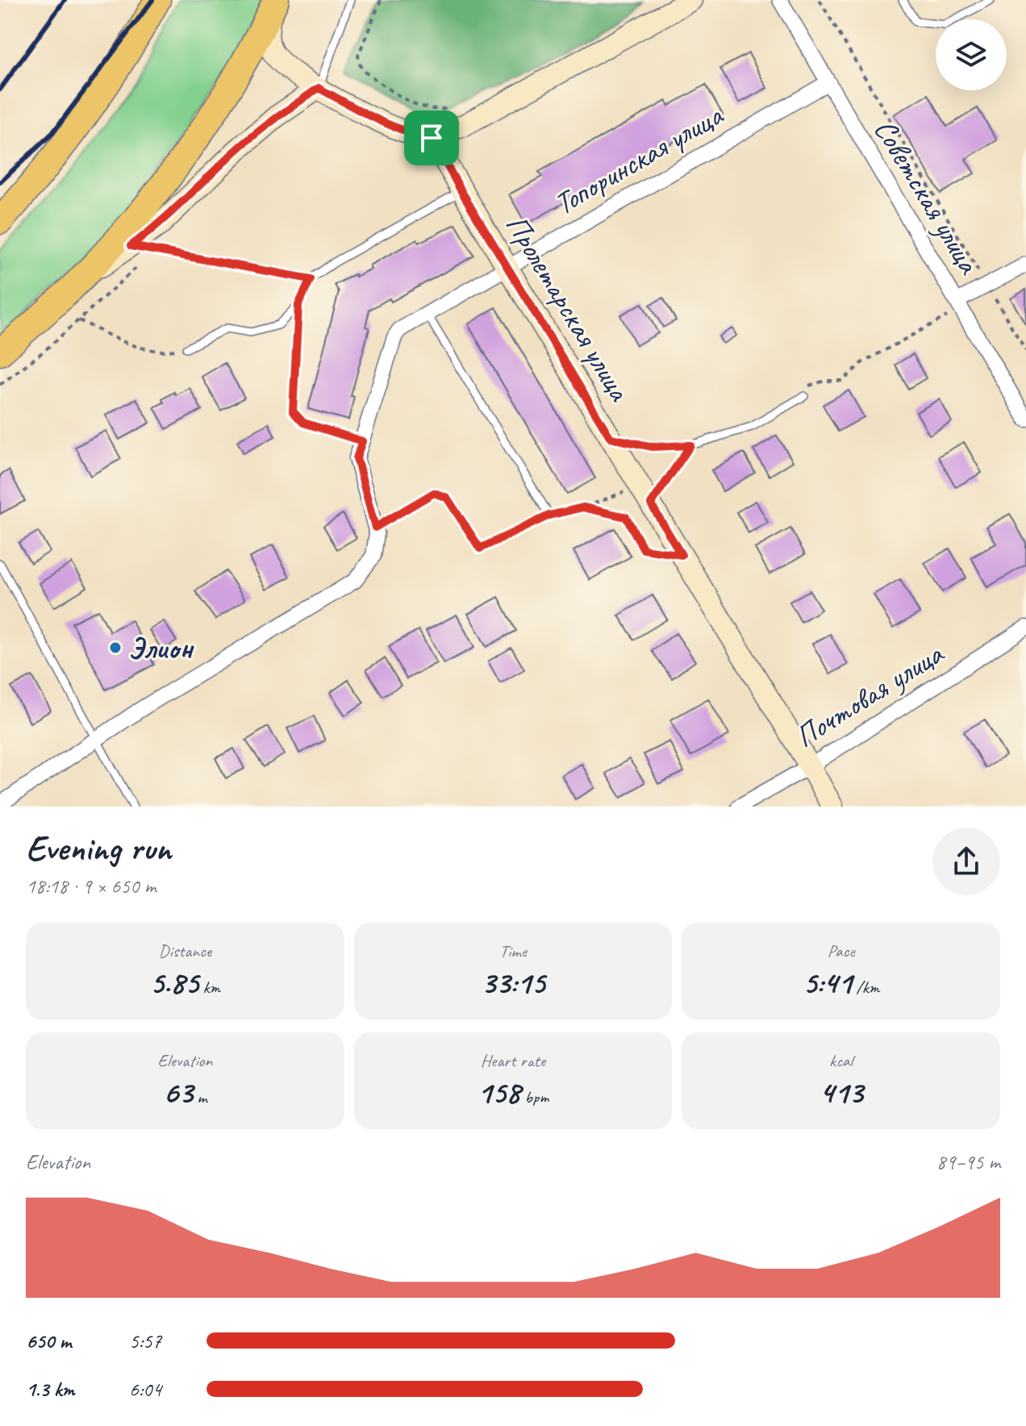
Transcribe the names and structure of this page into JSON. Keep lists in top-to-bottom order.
{
  "streets": {
    "main road": ["Пролетарская улица"],
    "street": ["Топоринская улица", "Советская улица", "Почтовая улица"]
  },
  "crossings": [
    ["Топоринская улица", "Советская улица"],
    ["Топоринская улица", "Пролетарская улица"],
    ["Пролетарская улица", "Почтовая улица"]
  ],
  "places": ["Элион"],
  "page": {
    "heading": ["Evening run", "18:18 · 9 × 650 m"],
    "stats": [
      ["Distance", "5.85 km"],
      ["Time", "33:15"],
      ["Pace", "5:41 /km"],
      ["Elevation", "63 m"],
      ["Heart rate", "158 bpm"],
      ["kcal", "413"]
    ],
    "chart": ["Elevation", "89–95 m"],
    "list": [
      {
        "name": "650 m",
        "note": "5:57"
      },
      {
        "name": "1.3 km",
        "note": "6:04"
      }
    ]
  }
}
